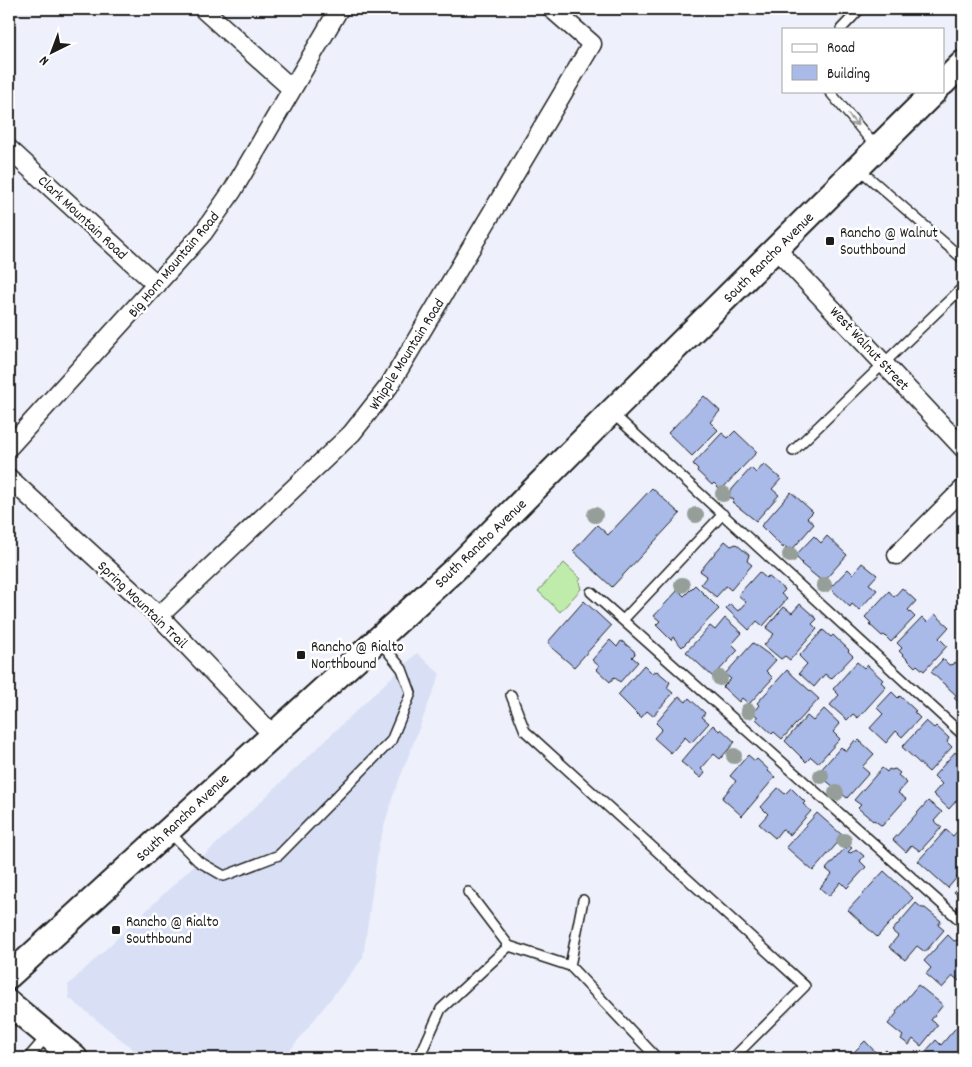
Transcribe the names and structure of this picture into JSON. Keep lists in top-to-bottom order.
{
  "streets": {
    "street": [
      "Clark Mountain Road",
      "South Rancho Avenue",
      "Big Horn Mountain Road",
      "West Walnut Street",
      "Whipple Mountain Road",
      "Spring Mountain Trail"
    ]
  },
  "crossings": [
    ["Clark Mountain Road", "Big Horn Mountain Road"],
    ["South Rancho Avenue", "West Walnut Street"],
    ["South Rancho Avenue", "Spring Mountain Trail"],
    ["Whipple Mountain Road", "Spring Mountain Trail"]
  ],
  "places": {
    "transit": ["Rancho @ Walnut Southbound", "Rancho @ Rialto Northbound", "Rancho @ Rialto Southbound"]
  },
  "legend": ["Road", "Building"],
  "north": "bottom left"
}
